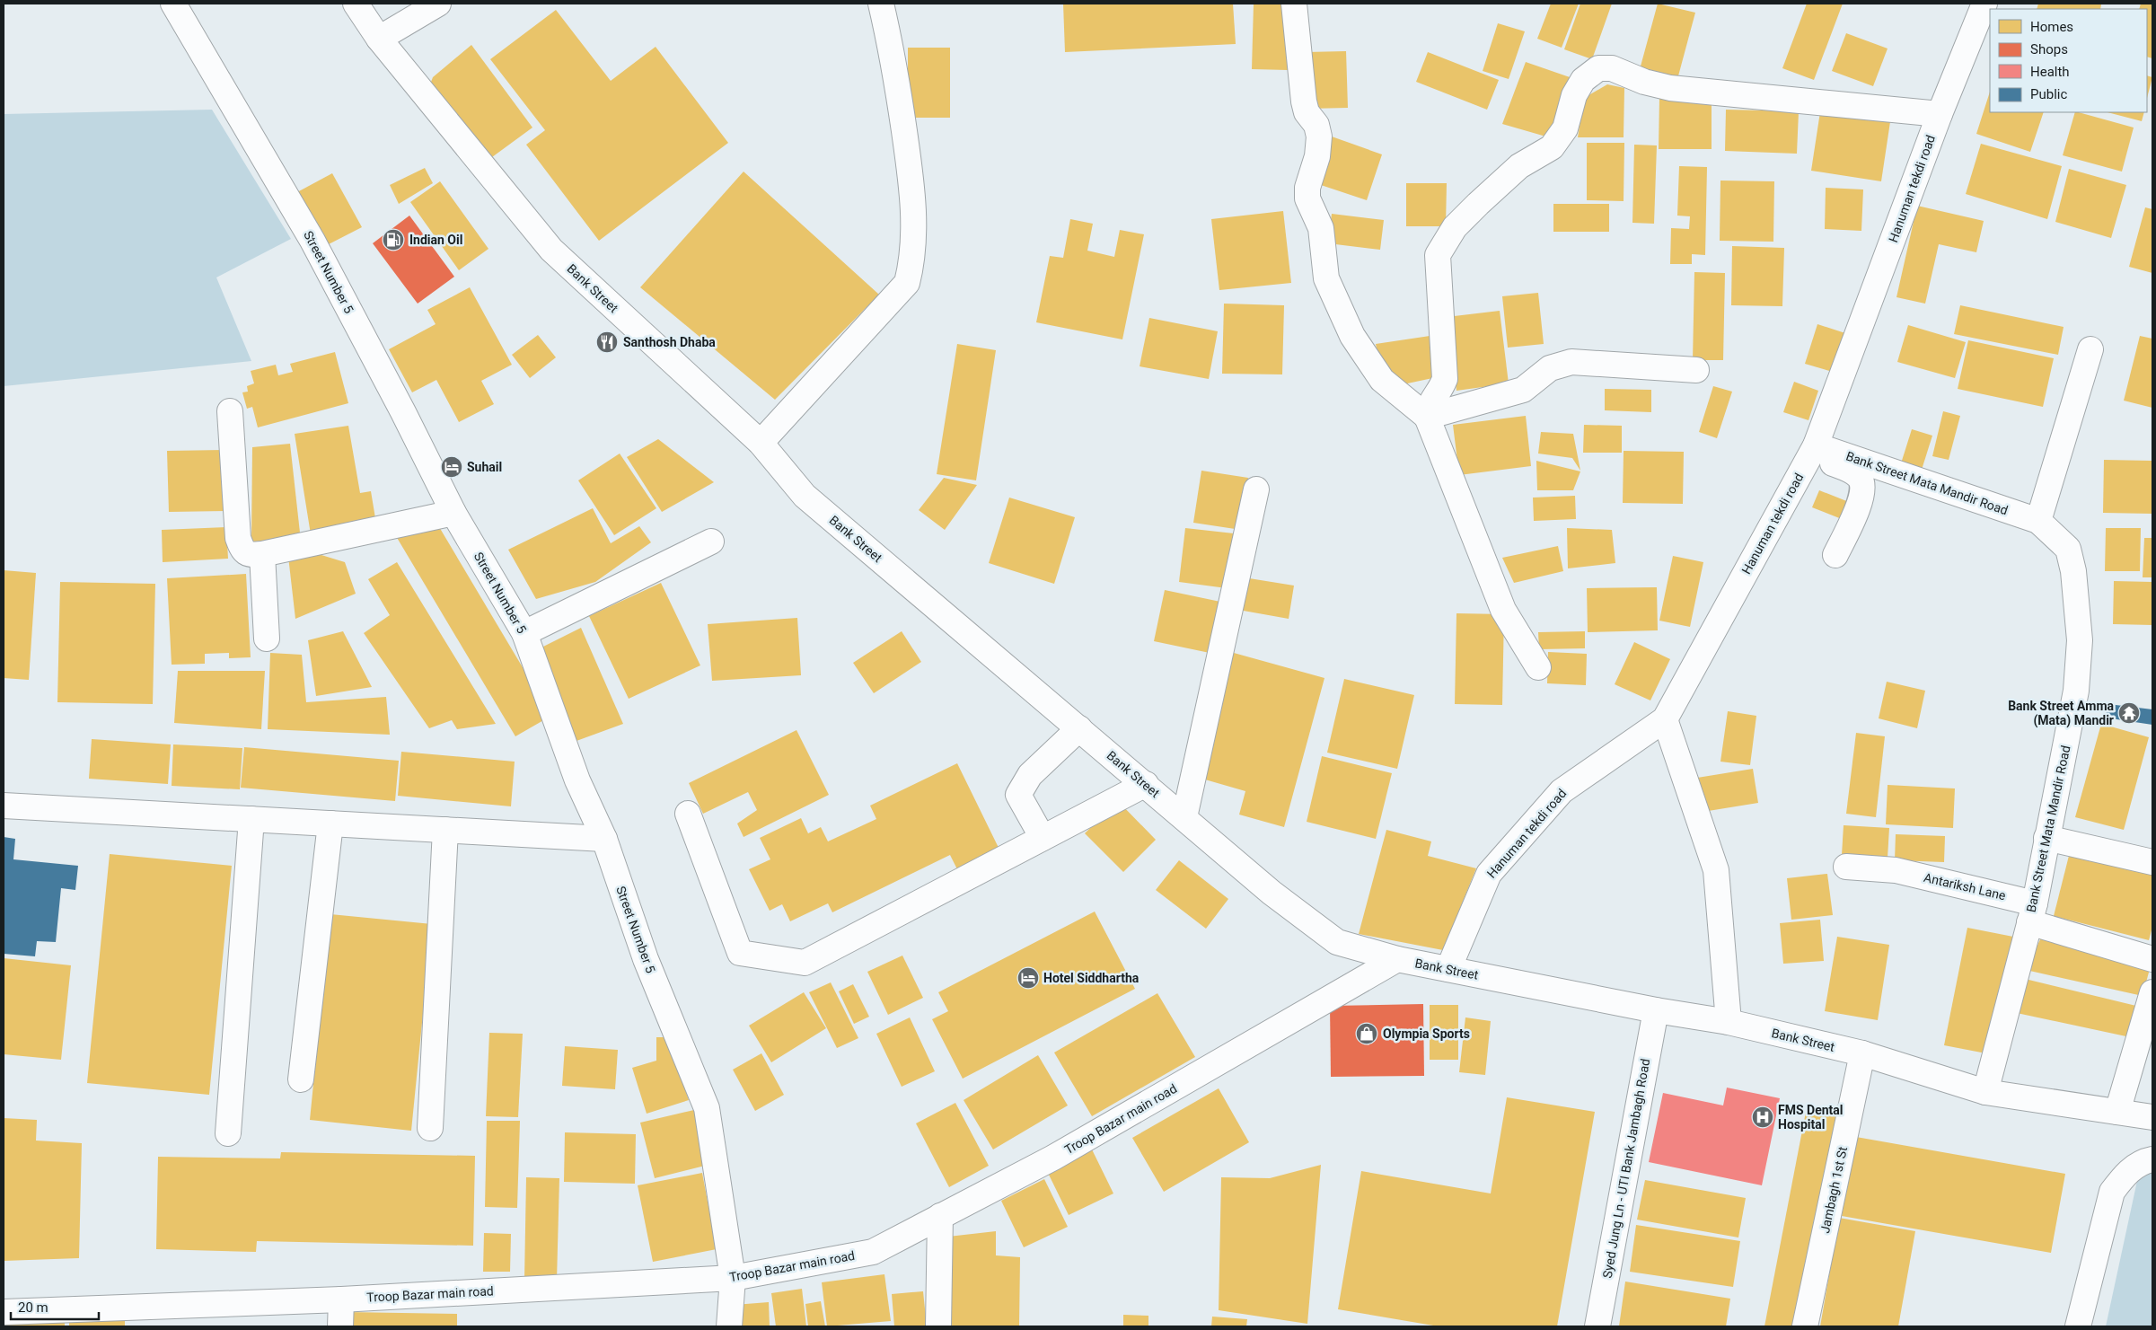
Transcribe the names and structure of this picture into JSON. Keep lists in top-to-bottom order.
{
  "streets": {
    "street": [
      "Hanuman tekdi road",
      "Street Number 5",
      "Bank Street",
      "Bank Street Mata Mandir Road",
      "Antariksh Lane",
      "Troop Bazar main road",
      "Syed Jung Ln - UTI Bank Jambagh Road",
      "Jambagh 1st St"
    ]
  },
  "crossings": [
    ["Hanuman tekdi road", "Bank Street"],
    ["Hanuman tekdi road", "Bank Street Mata Mandir Road"],
    ["Street Number 5", "Troop Bazar main road"],
    ["Bank Street", "Bank Street Mata Mandir Road"],
    ["Bank Street", "Troop Bazar main road"],
    ["Bank Street", "Syed Jung Ln - UTI Bank Jambagh Road"],
    ["Bank Street", "Jambagh 1st St"],
    ["Bank Street Mata Mandir Road", "Antariksh Lane"]
  ],
  "places": {
    "fuel station": ["Indian Oil"],
    "restaurant": ["Santhosh Dhaba"],
    "hotel": ["Suhail", "Hotel Siddhartha"],
    "temple": ["Bank Street Amma (Mata) Mandir"],
    "shop": ["Olympia Sports"],
    "hospital": ["FMS Dental Hospital"]
  },
  "legend": [
    "Homes",
    "Shops",
    "Health",
    "Public"
  ],
  "scale_bar": "20 m"
}
